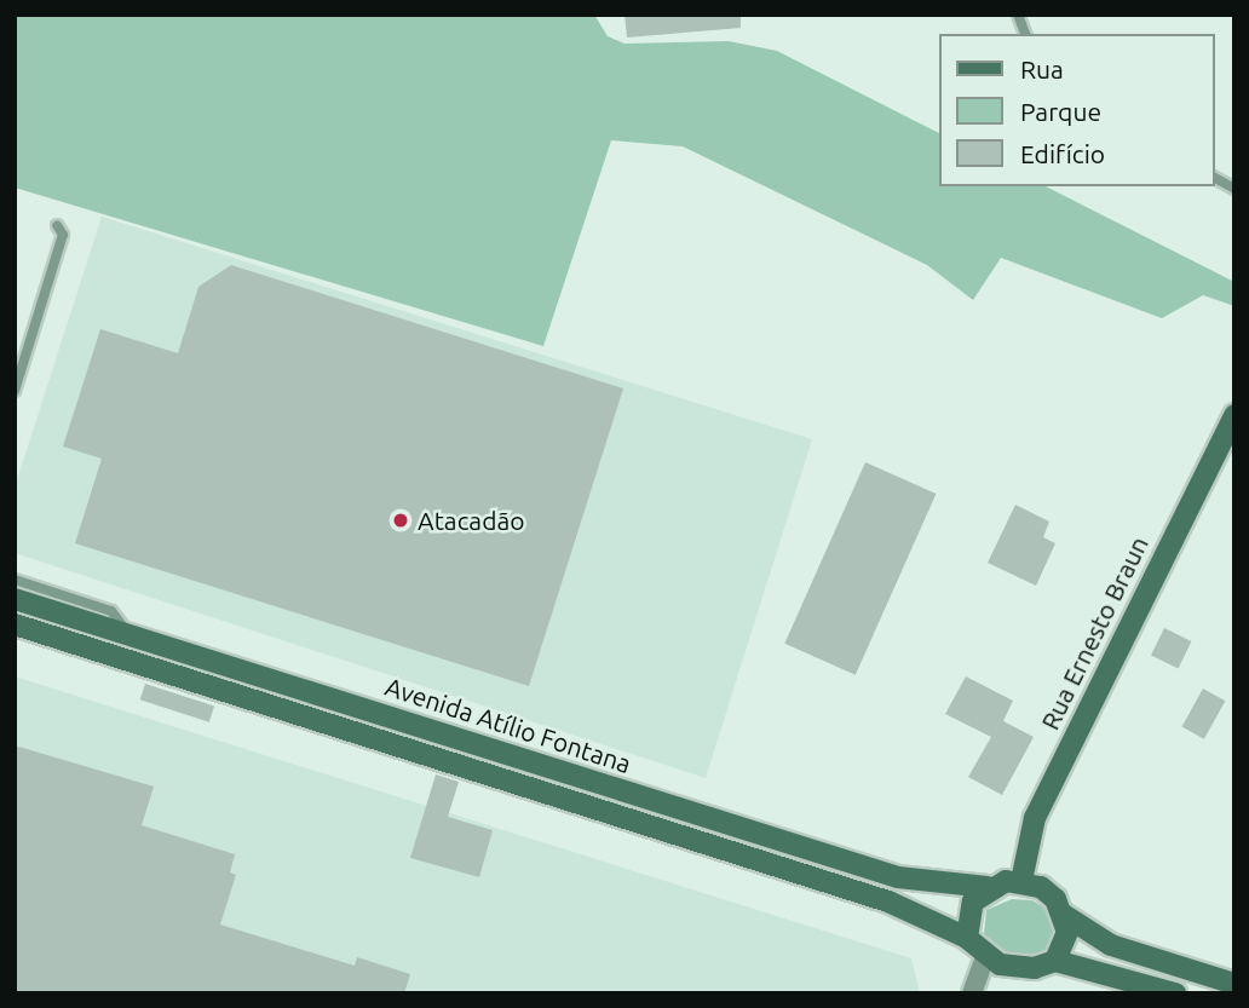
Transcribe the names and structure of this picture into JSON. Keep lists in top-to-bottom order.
{
  "streets": {
    "main road": ["Rua Ernesto Braun", "Avenida Atílio Fontana"]
  },
  "crossings": [
    ["Rua Ernesto Braun", "Avenida Atílio Fontana"]
  ],
  "places": ["Atacadão"],
  "legend": ["Rua", "Parque", "Edifício"]
}
